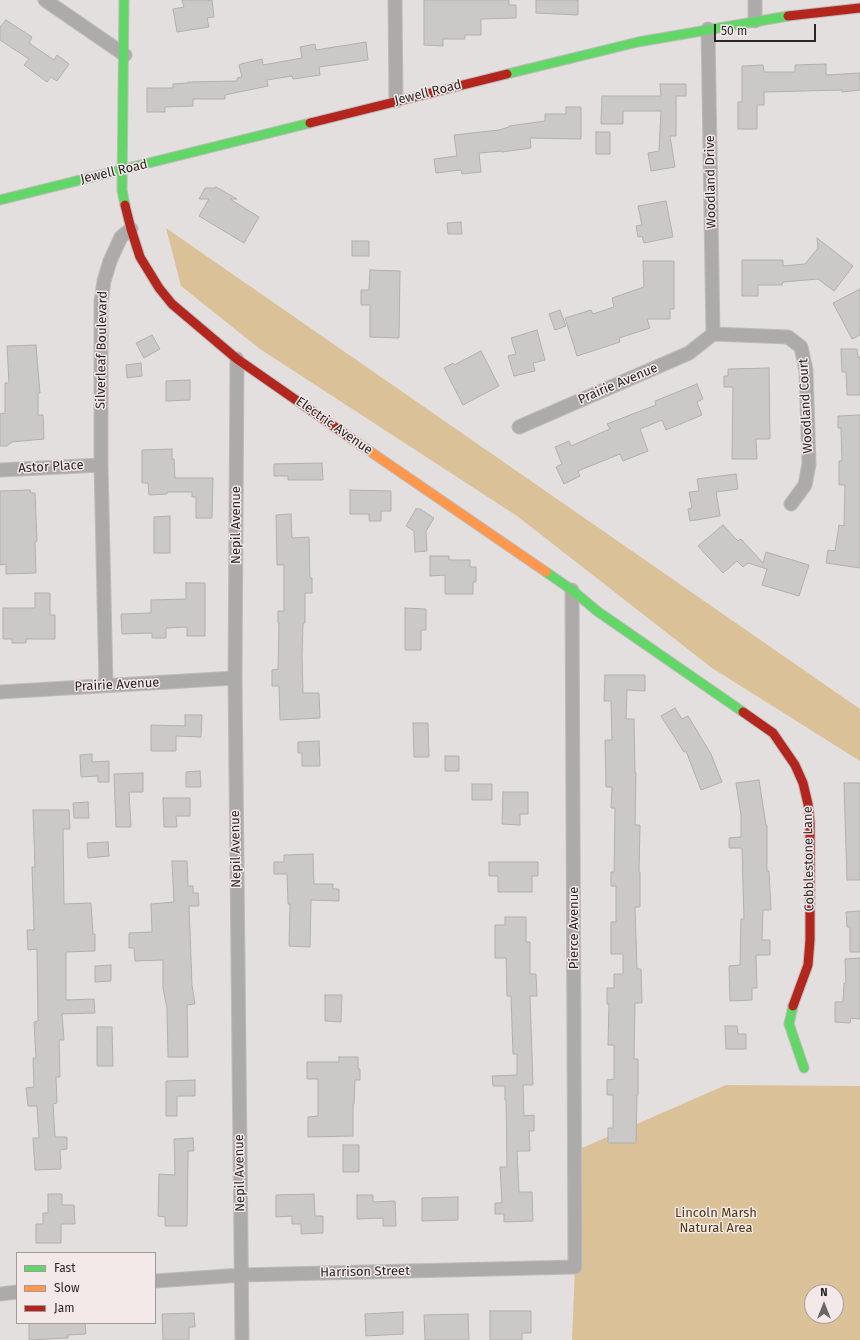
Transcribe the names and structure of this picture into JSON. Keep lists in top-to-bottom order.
{
  "streets": {
    "street": [
      "Jewell Road",
      "Woodland Drive",
      "Silverleaf Boulevard",
      "Prairie Avenue",
      "Woodland Court",
      "Electric Avenue",
      "Astor Place",
      "Nepil Avenue",
      "Cobblestone Lane",
      "Pierce Avenue",
      "Harrison Street"
    ]
  },
  "crossings": [
    ["Jewell Road", "Woodland Drive"],
    ["Woodland Drive", "Prairie Avenue"],
    ["Woodland Drive", "Woodland Court"],
    ["Silverleaf Boulevard", "Prairie Avenue"],
    ["Silverleaf Boulevard", "Electric Avenue"],
    ["Silverleaf Boulevard", "Astor Place"],
    ["Prairie Avenue", "Woodland Court"],
    ["Prairie Avenue", "Nepil Avenue"],
    ["Electric Avenue", "Nepil Avenue"],
    ["Electric Avenue", "Cobblestone Lane"],
    ["Electric Avenue", "Pierce Avenue"],
    ["Nepil Avenue", "Harrison Street"],
    ["Cobblestone Lane", "Pierce Avenue"],
    ["Pierce Avenue", "Harrison Street"]
  ],
  "parks": ["Lincoln Marsh Natural Area"],
  "legend": ["Fast", "Slow", "Jam"],
  "scale_bar": "50 m",
  "north": "top"
}
